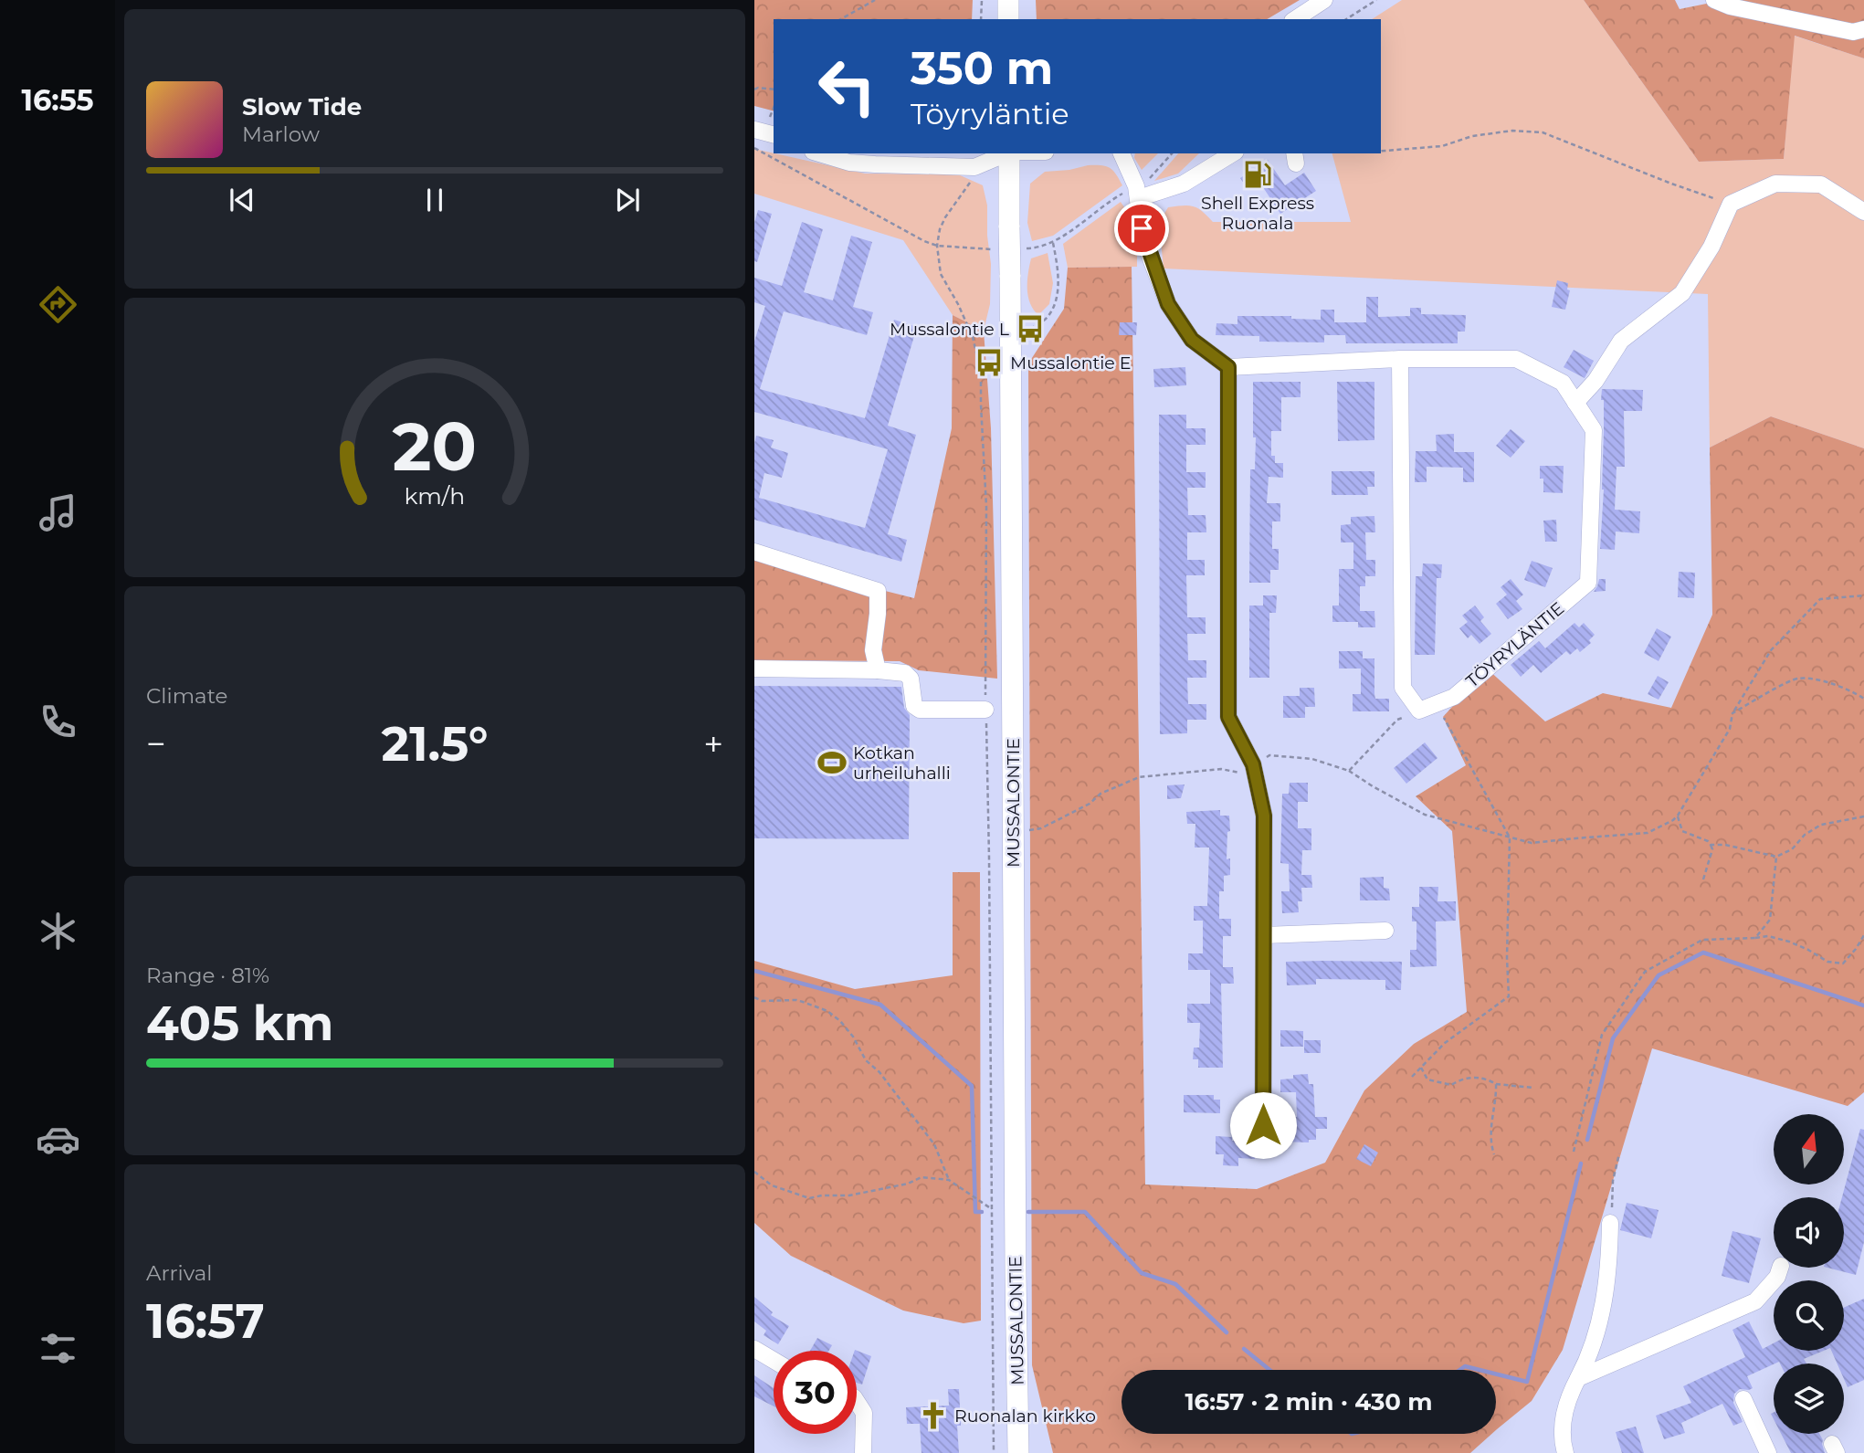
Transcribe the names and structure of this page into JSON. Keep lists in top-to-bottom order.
{
  "streets": {
    "main road": ["MUSSALONTIE"],
    "street": ["TÖYRYLÄNTIE"]
  },
  "places": {
    "fuel station": ["Shell Express Ruonala"],
    "bus stop": ["Mussalontie L", "Mussalontie E"],
    "sports": ["Kotkan urheiluhalli"],
    "church": ["Ruonalan kirkko"]
  },
  "north": "top",
  "page": {
    "tabs": "16:55",
    "turn": ["350 m", "Töyryläntie"],
    "song": ["Slow Tide", "Marlow"],
    "tile": [
      "Climate",
      ["Range · 81%", "405 km"],
      ["Arrival", "16:57"]
    ],
    "heat": ["−", "21.5°", "+"],
    "limit": "30",
    "trip": "16:57 · 2 min · 430 m",
    "gauge": ["20", "km/h"]
  }
}
